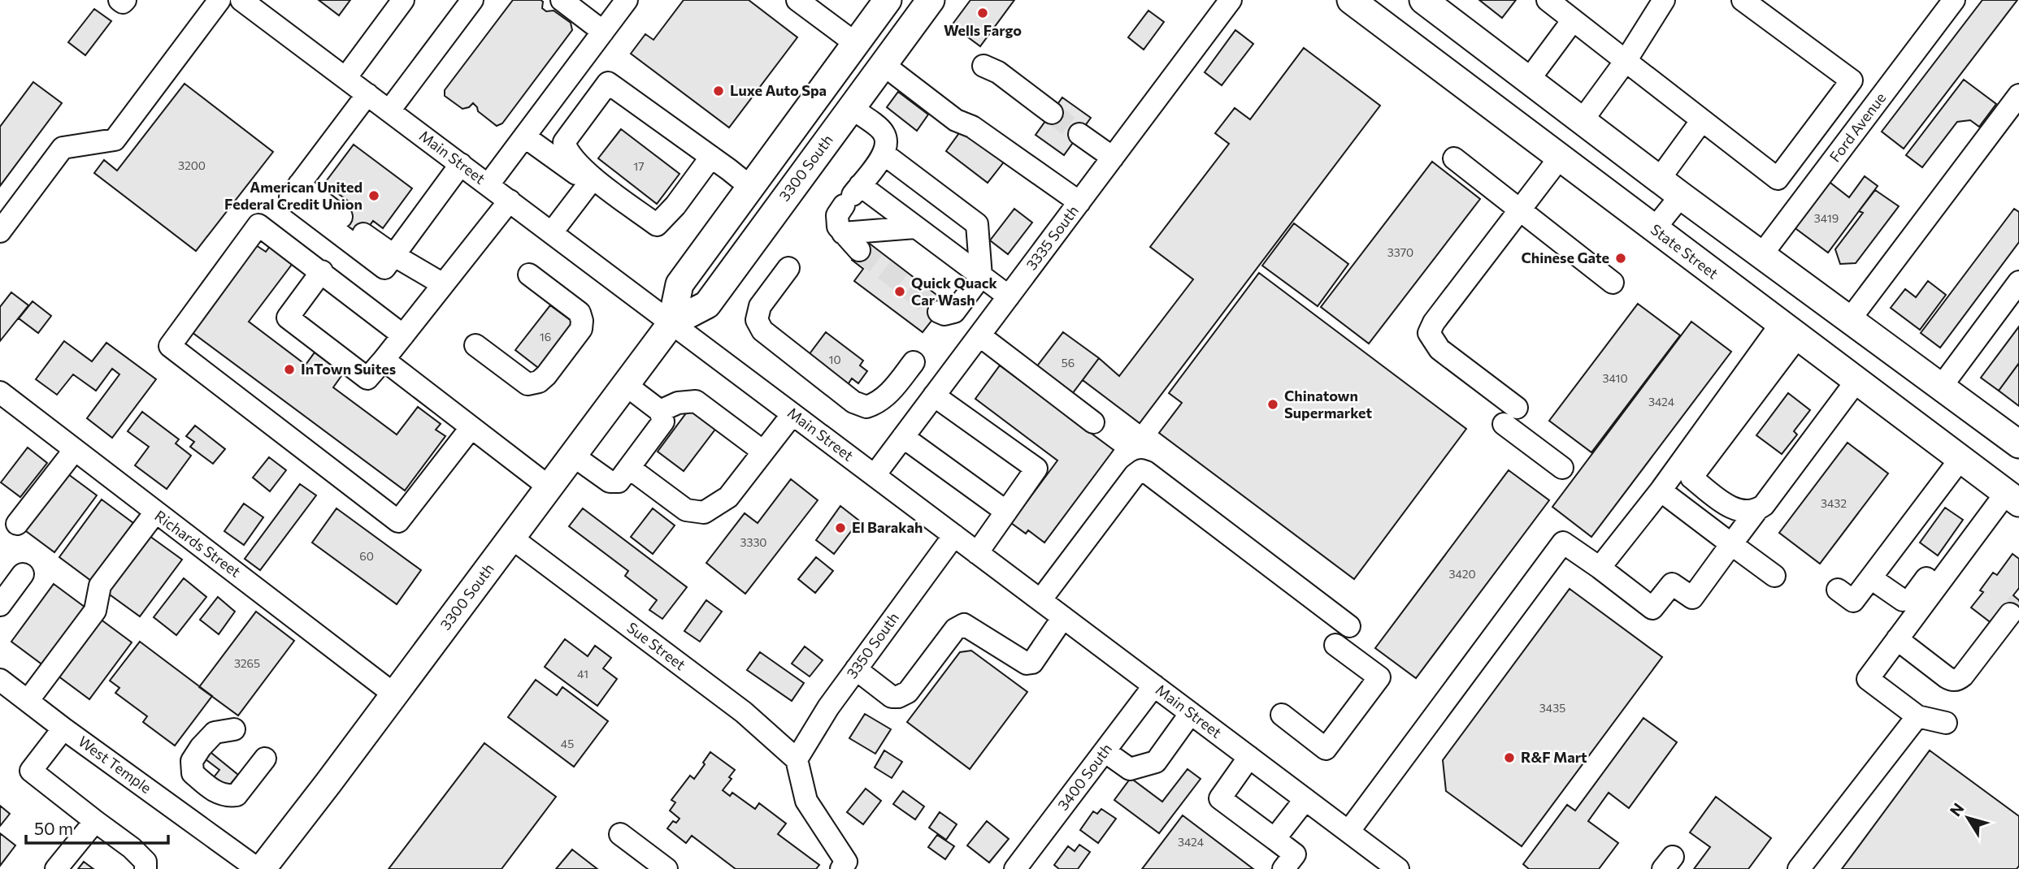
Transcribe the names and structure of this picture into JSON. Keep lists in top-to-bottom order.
{
  "streets": {
    "main road": ["3300 South", "State Street"],
    "street": [
      "Ford Avenue",
      "Main Street",
      "3335 South",
      "Richards Street",
      "3350 South",
      "Sue Street",
      "West Temple",
      "3400 South"
    ]
  },
  "crossings": [
    ["Main Street", "3300 South"],
    ["Main Street", "3335 South"],
    ["Main Street", "3350 South"],
    ["Main Street", "3400 South"],
    ["3300 South", "Richards Street"],
    ["3300 South", "Sue Street"],
    ["3300 South", "West Temple"],
    ["3350 South", "Sue Street"]
  ],
  "places": [
    "Wells Fargo",
    "Luxe Auto Spa",
    "American United Federal Credit Union",
    "Chinese Gate",
    "Quick Quack Car Wash",
    "InTown Suites",
    "Chinatown Supermarket",
    "El Barakah",
    "R&F Mart"
  ],
  "house_numbers": [
    "3200",
    "17",
    "3419",
    "3370",
    "16",
    "10",
    "56",
    "3410",
    "3424",
    "3432",
    "3330",
    "60",
    "3420",
    "3265",
    "41",
    "3435",
    "45",
    "3424"
  ],
  "scale_bar": "50 m",
  "north": "top left"
}
